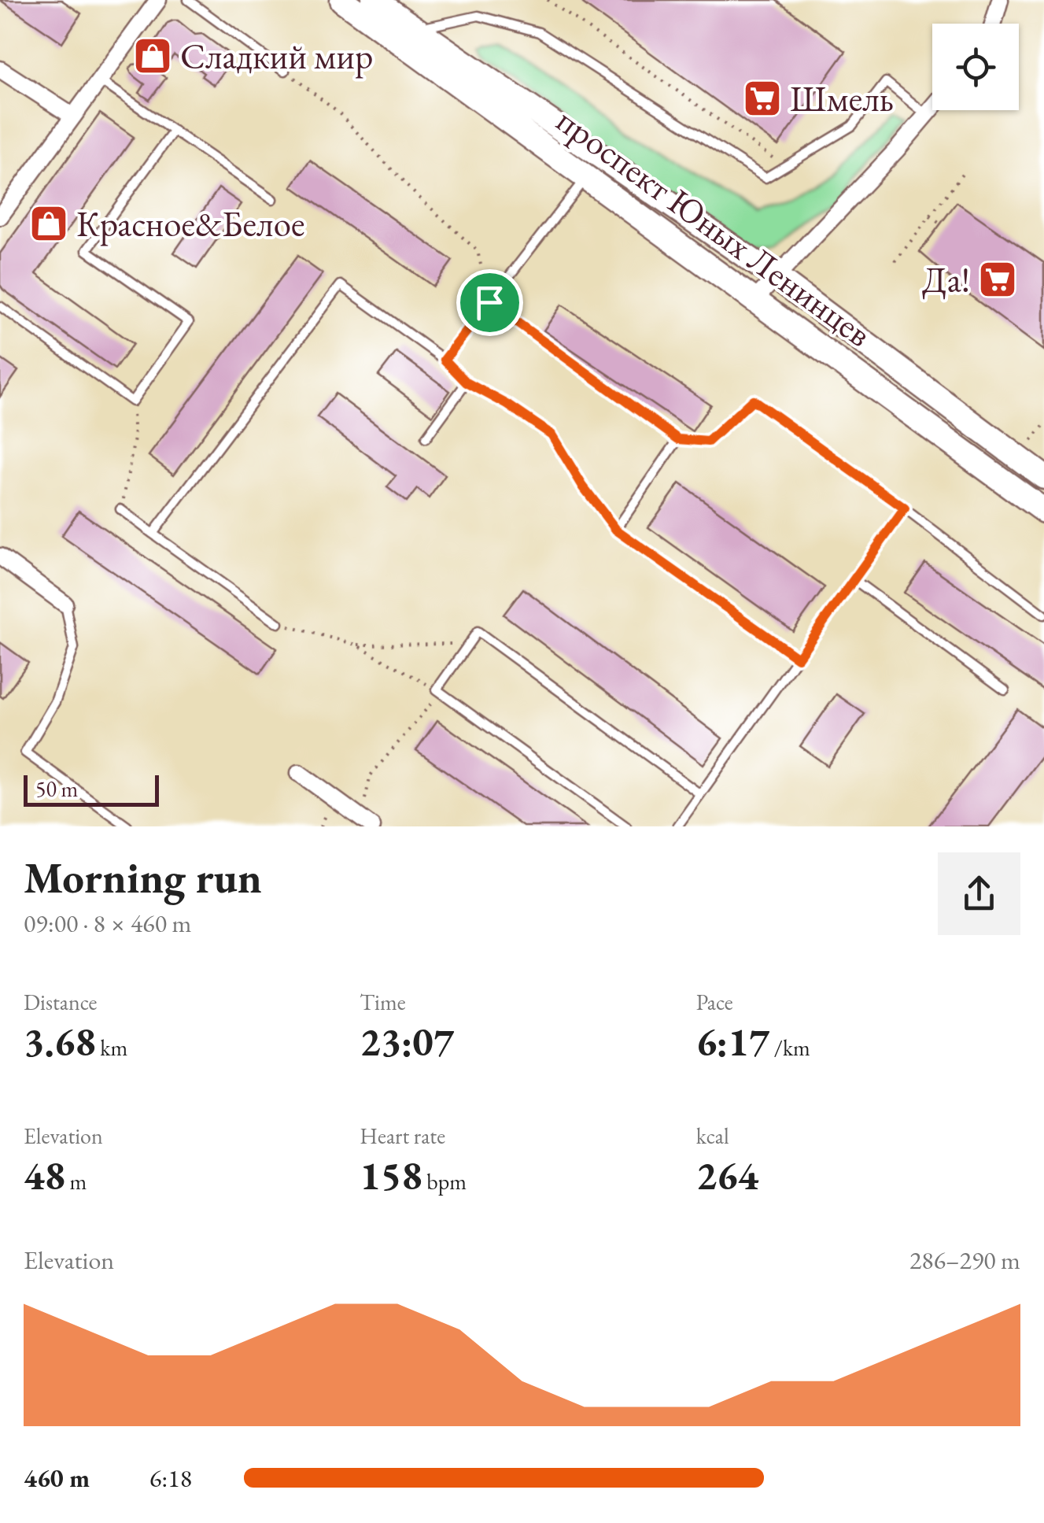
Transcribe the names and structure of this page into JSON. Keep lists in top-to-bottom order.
{
  "streets": {
    "main road": ["проспект Юных Ленинцев"]
  },
  "places": {
    "shop": ["Сладкий мир", "Красное&Белое"],
    "supermarket": ["Шмель", "Да!"]
  },
  "scale_bar": "50 m",
  "page": {
    "scale": "50 m",
    "heading": ["Morning run", "09:00 · 8 × 460 m"],
    "stats": [
      ["Distance", "3.68 km"],
      ["Time", "23:07"],
      ["Pace", "6:17 /km"],
      ["Elevation", "48 m"],
      ["Heart rate", "158 bpm"],
      ["kcal", "264"]
    ],
    "chart": ["Elevation", "286–290 m"],
    "list": [
      {
        "name": "460 m",
        "note": "6:18"
      }
    ]
  }
}
